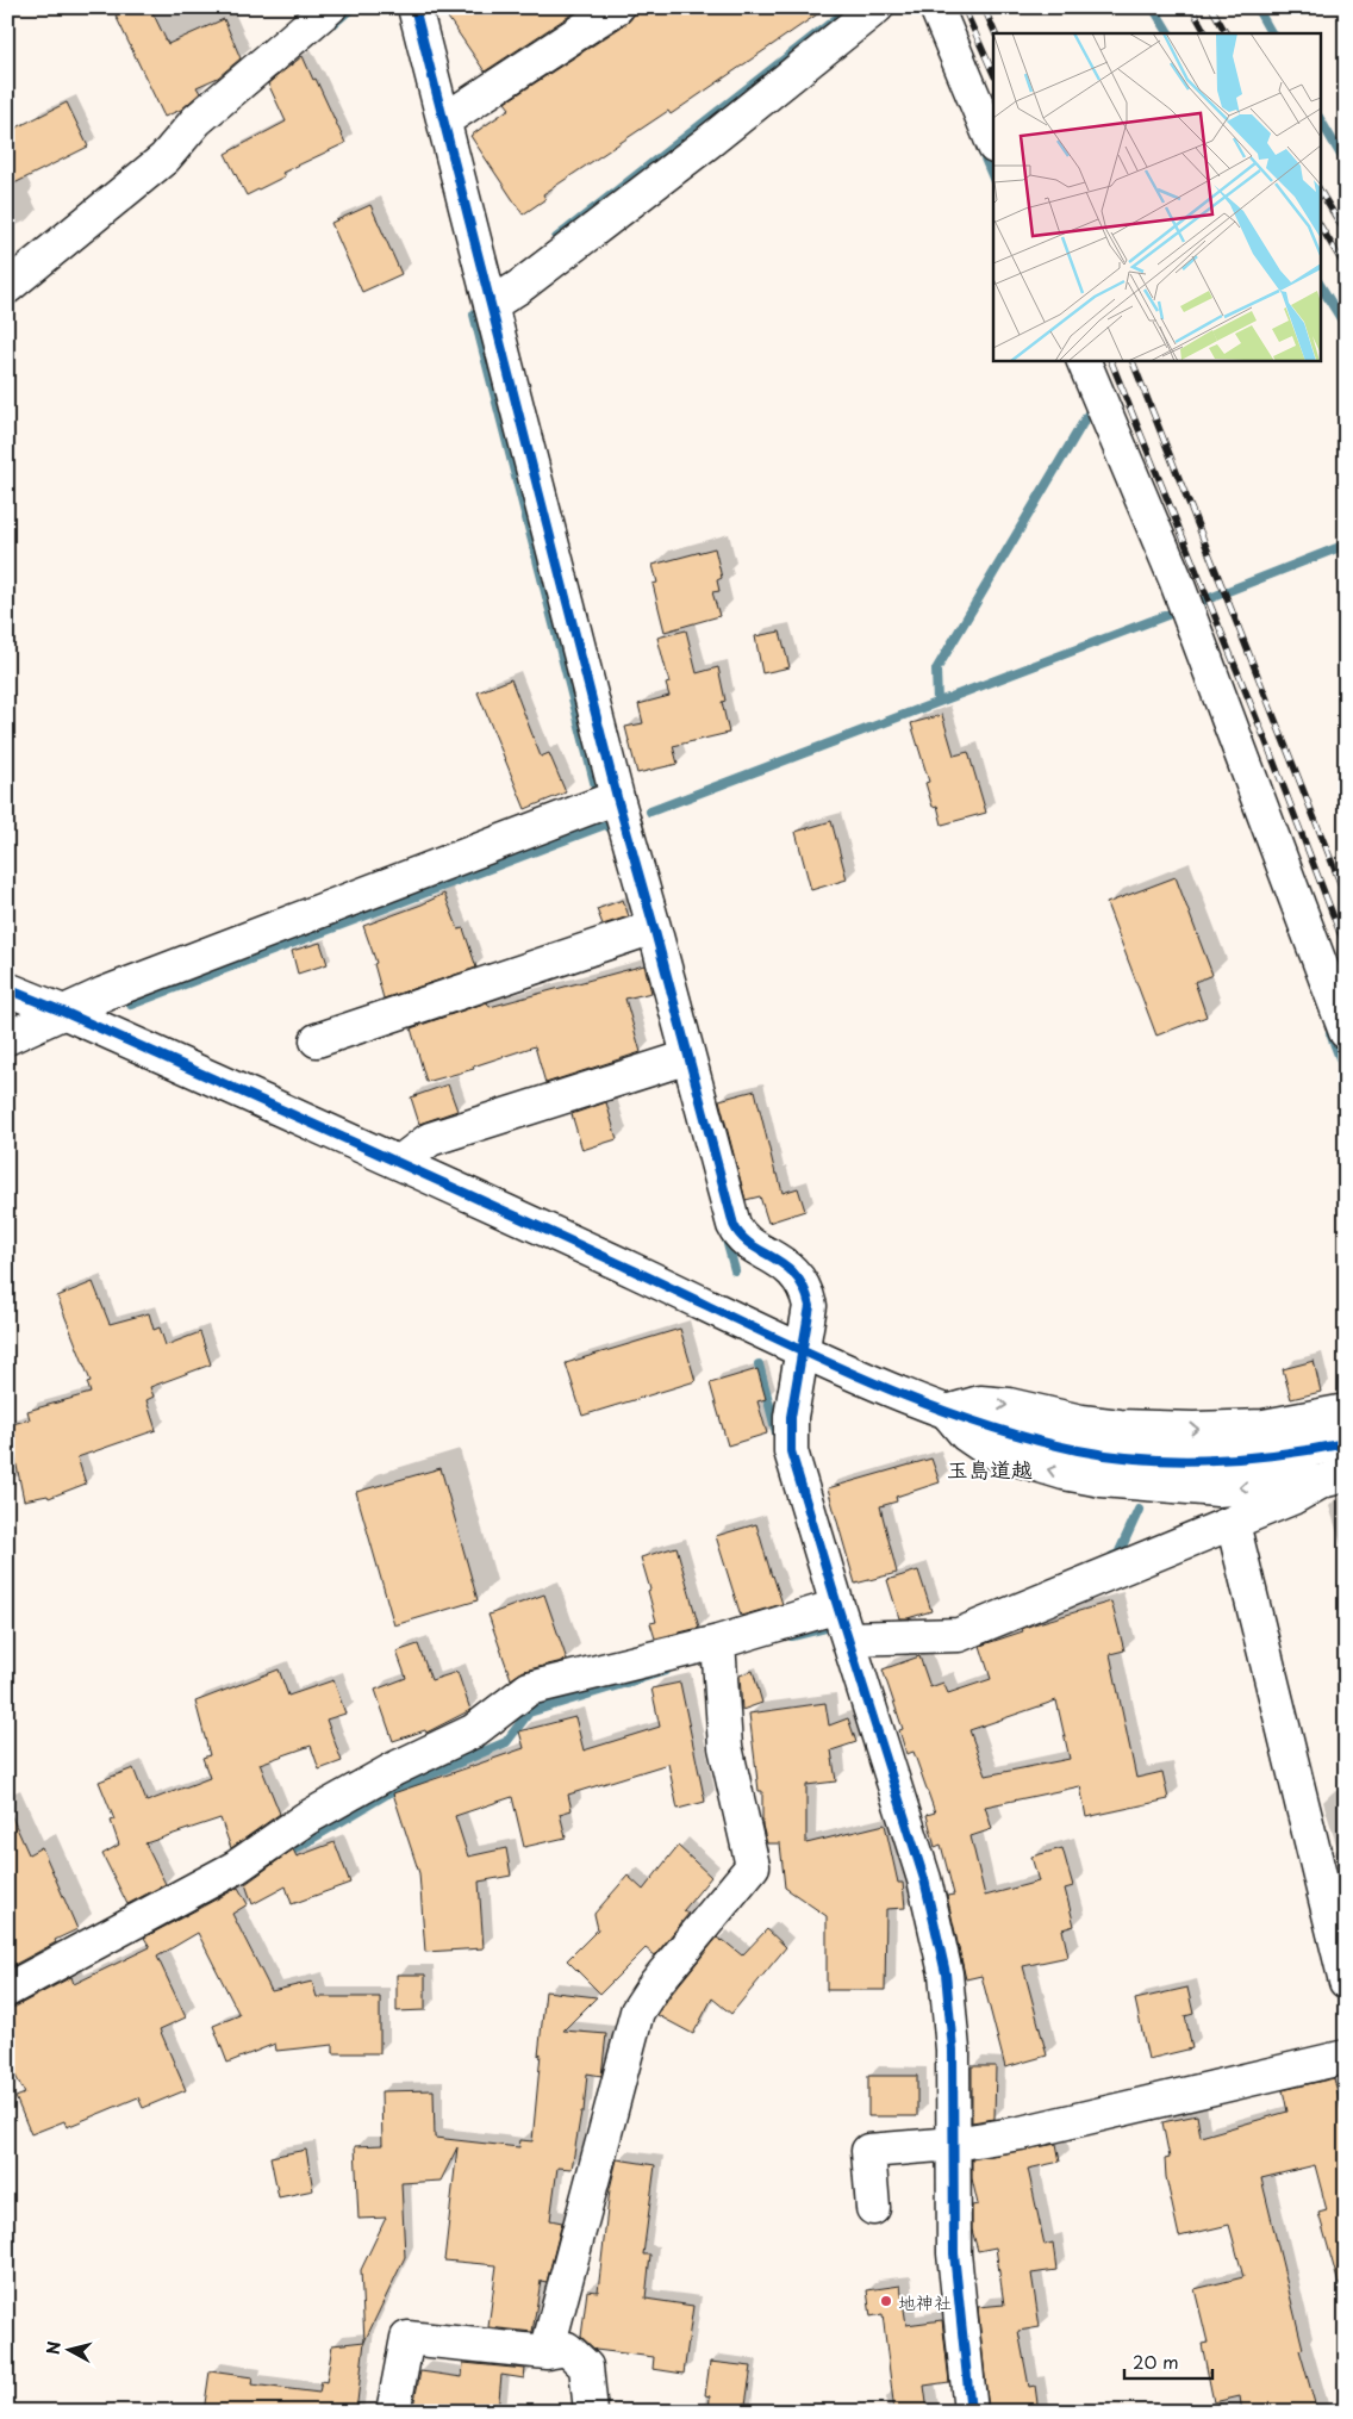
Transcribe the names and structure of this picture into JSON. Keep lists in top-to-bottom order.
{
  "districts": ["玉島道越"],
  "places": ["地神社"],
  "scale_bar": "20 m",
  "north": "left"
}
